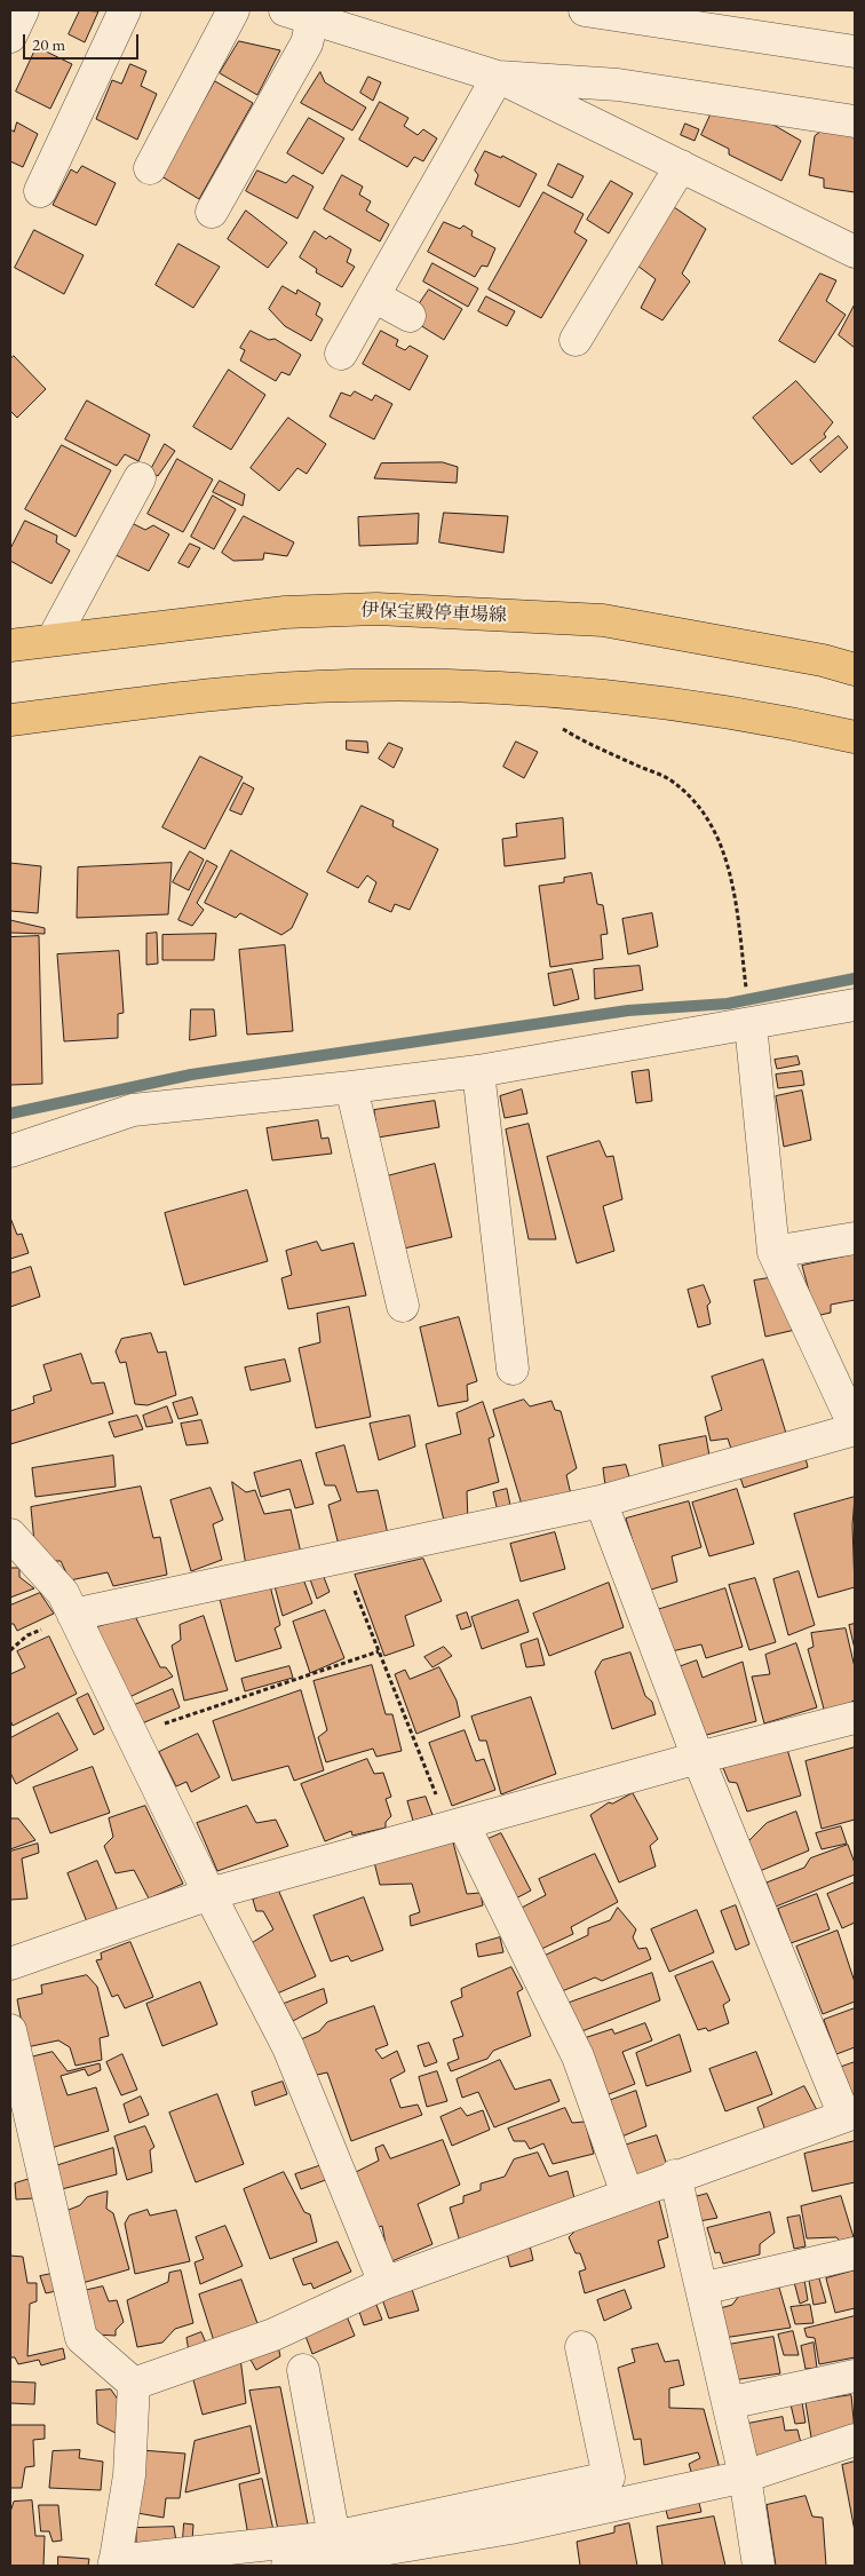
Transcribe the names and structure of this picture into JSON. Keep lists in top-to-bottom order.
{
  "streets": {
    "main road": ["伊保宝殿停車場線"]
  },
  "scale_bar": "20 m"
}
